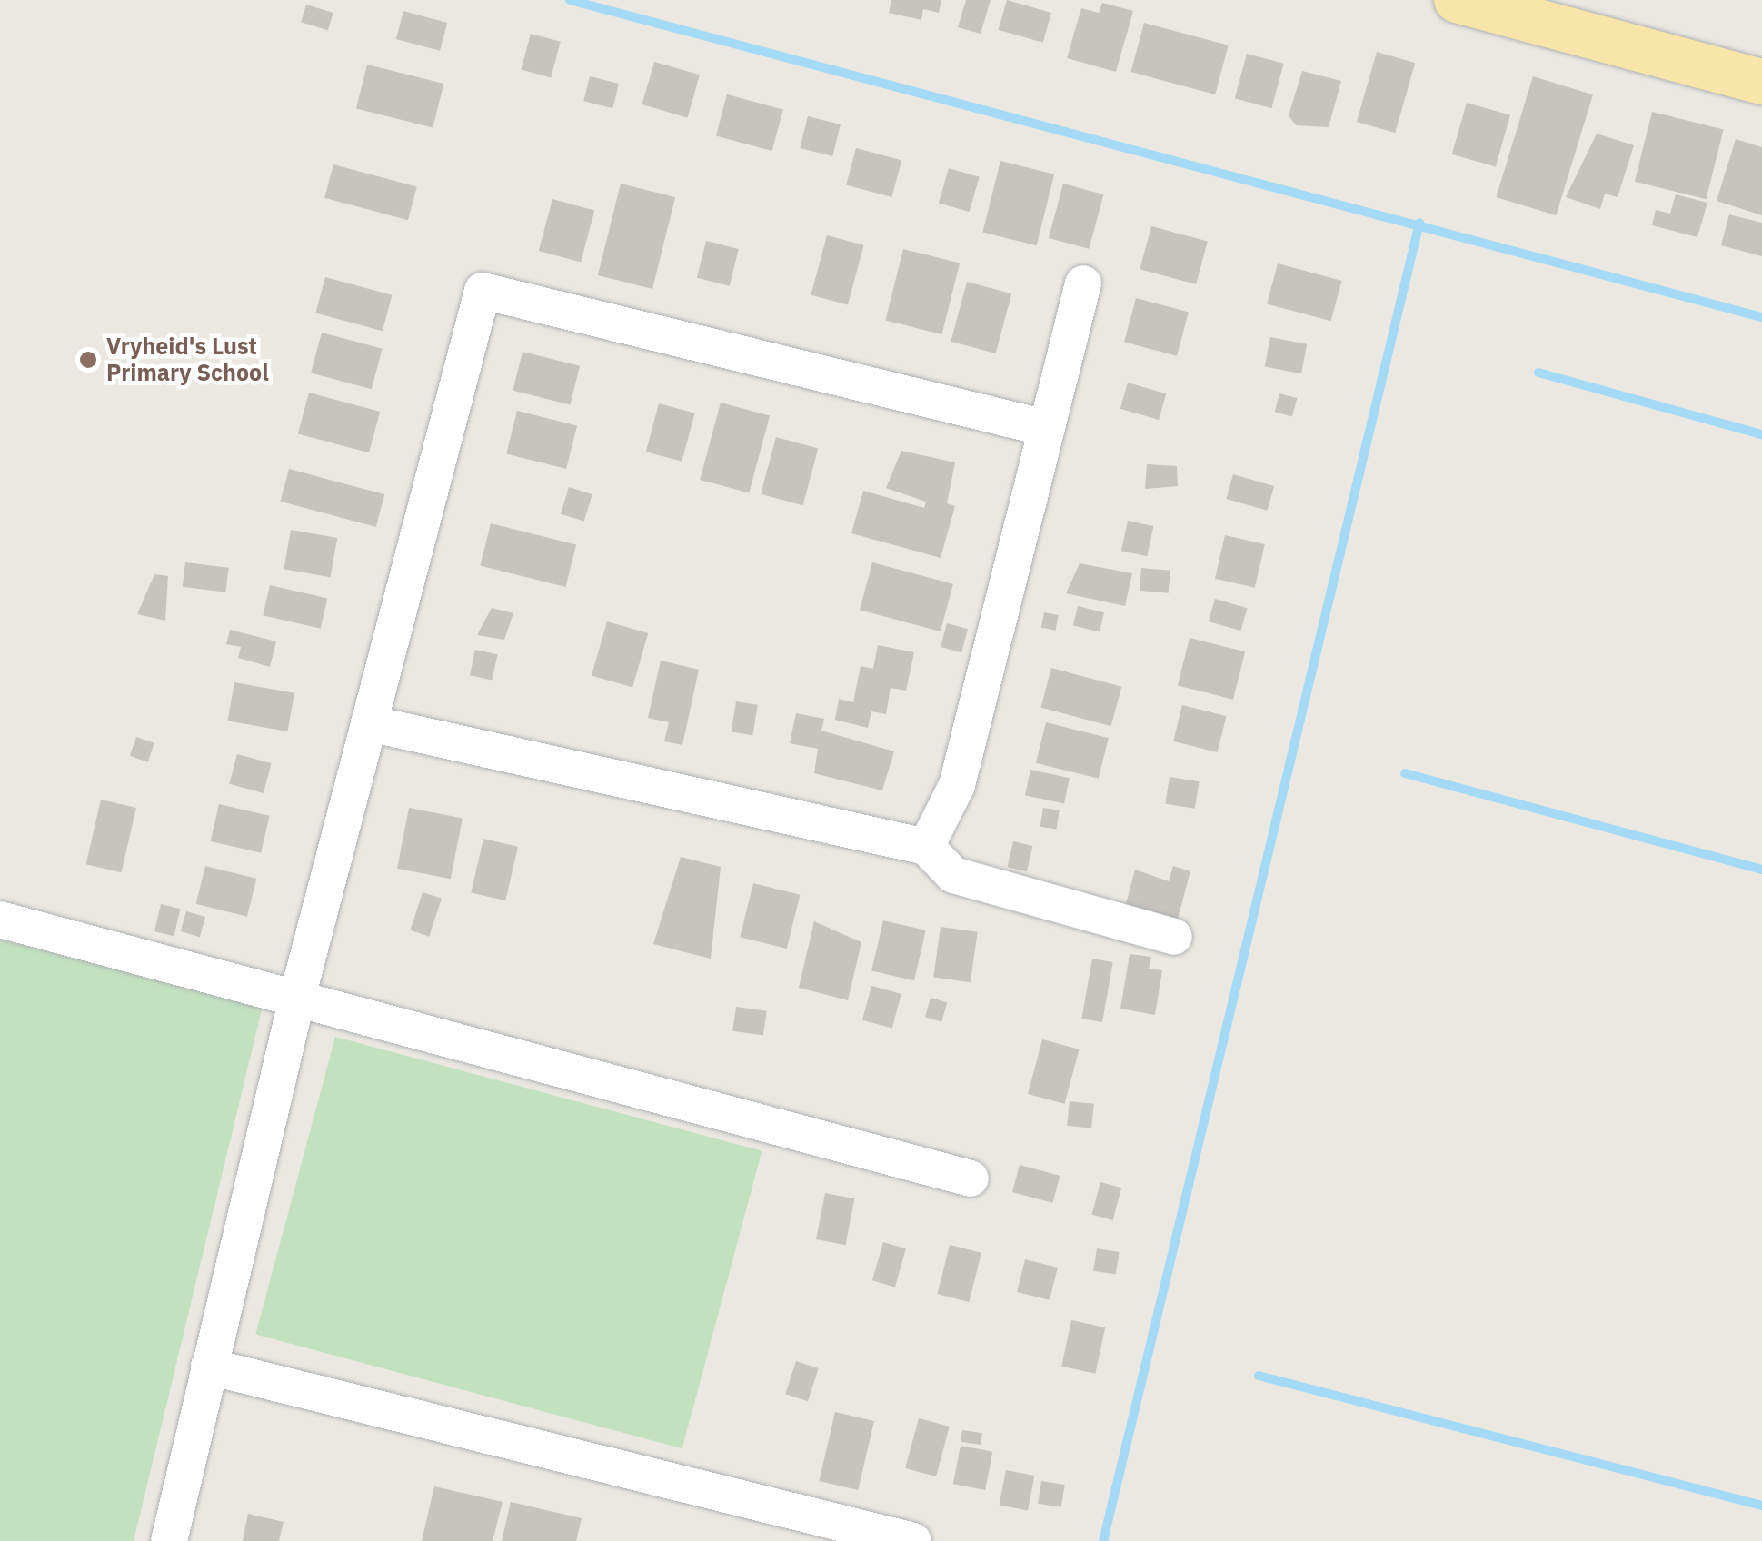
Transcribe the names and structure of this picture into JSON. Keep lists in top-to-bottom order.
{
  "places": ["Vryheid's Lust Primary School"]
}
